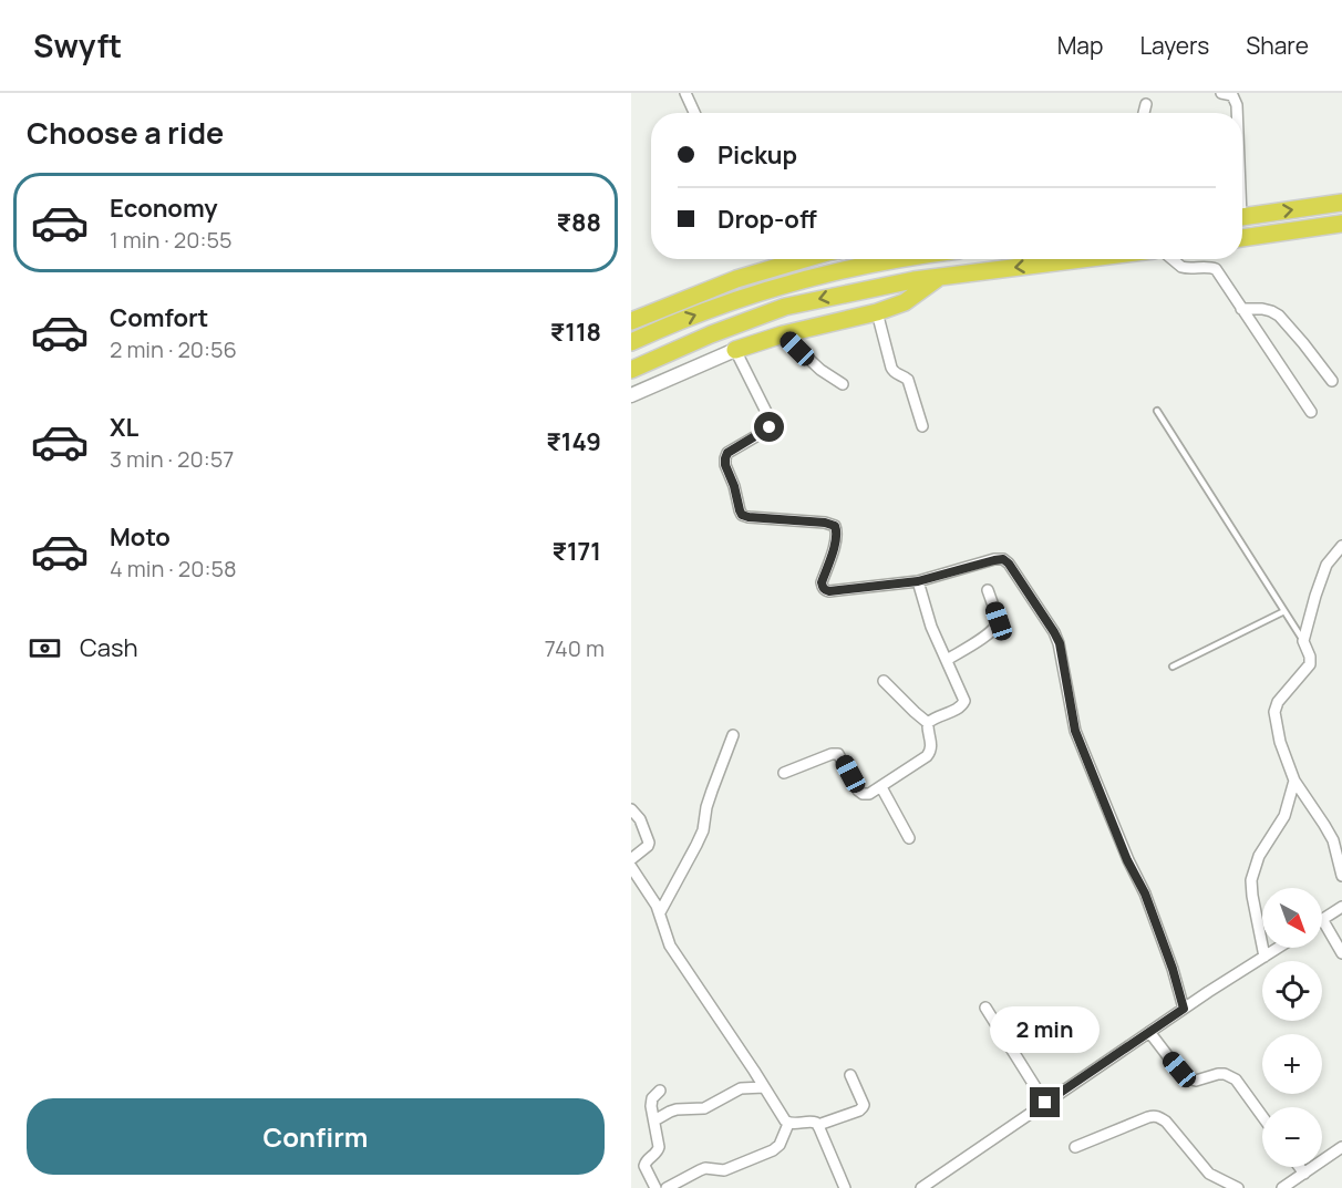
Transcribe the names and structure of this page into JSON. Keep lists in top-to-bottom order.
{
  "north": "bottom right",
  "page": {
    "header": "Swyft",
    "nav": ["Map", "Layers", "Share"],
    "heading": "Choose a ride",
    "banner": ["Pickup", "Drop-off"],
    "list": [
      {
        "name": "Economy",
        "note": "1 min · 20:55",
        "value": "₹88"
      },
      {
        "name": "Comfort",
        "note": "2 min · 20:56",
        "value": "₹118"
      },
      {
        "name": "XL",
        "note": "3 min · 20:57",
        "value": "₹149"
      },
      {
        "name": "Moto",
        "note": "4 min · 20:58",
        "value": "₹171"
      }
    ],
    "pay": ["Cash", "740 m"],
    "map_buttons": ["+", "−"],
    "bubble": "2 min",
    "buttons": "Confirm"
  }
}
